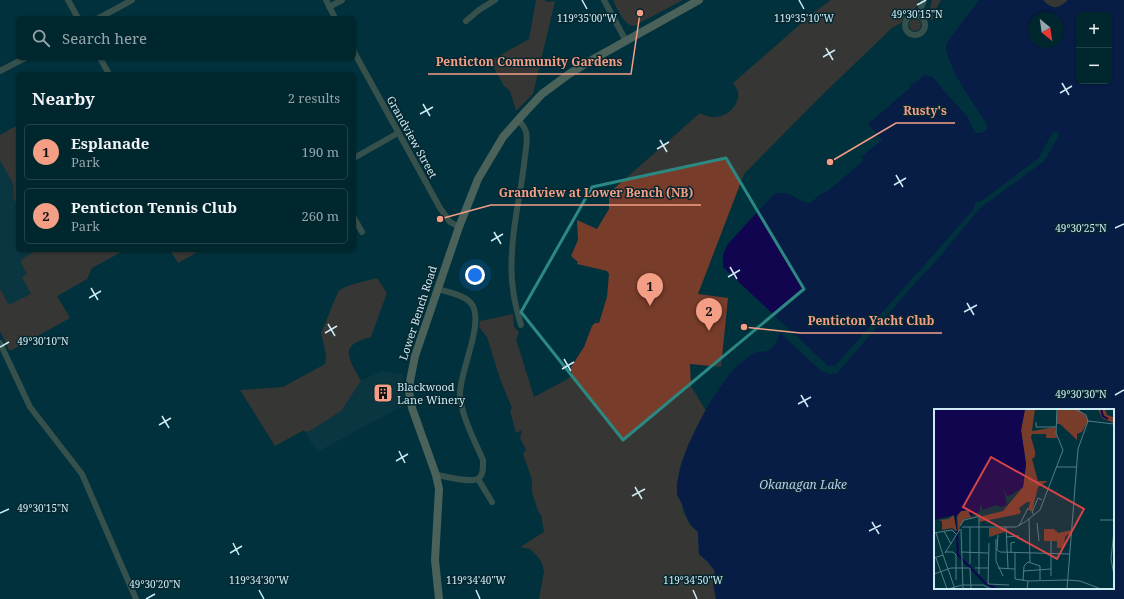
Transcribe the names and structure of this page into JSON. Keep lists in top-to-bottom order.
{
  "streets": {
    "street": ["Grandview Street", "Lower Bench Road"]
  },
  "crossings": [
    ["Grandview Street", "Lower Bench Road"]
  ],
  "water": ["Okanagan Lake"],
  "places": {
    "other": [
      "Penticton Community Gardens",
      "Rusty's",
      "Grandview at Lower Bench (NB)",
      "Penticton Yacht Club"
    ],
    "building": ["Blackwood Lane Winery"]
  },
  "north": "bottom right",
  "page": {
    "map_buttons": ["+", "−"],
    "search": "Search here",
    "heading": ["Nearby", "2 results"],
    "list": [
      {
        "mark": "1",
        "name": "Esplanade",
        "note": "Park",
        "value": "190 m"
      },
      {
        "mark": "2",
        "name": "Penticton Tennis Club",
        "note": "Park",
        "value": "260 m"
      }
    ],
    "pins": ["1", "2"]
  },
  "coordinates": [
    "49°30'15\"N",
    "119°35'00\"W",
    "119°35'10\"W",
    "49°30'25\"N",
    "49°30'10\"N",
    "49°30'30\"N",
    "119°34'30\"W",
    "119°34'40\"W",
    "119°34'50\"W",
    "49°30'20\"N"
  ]
}
